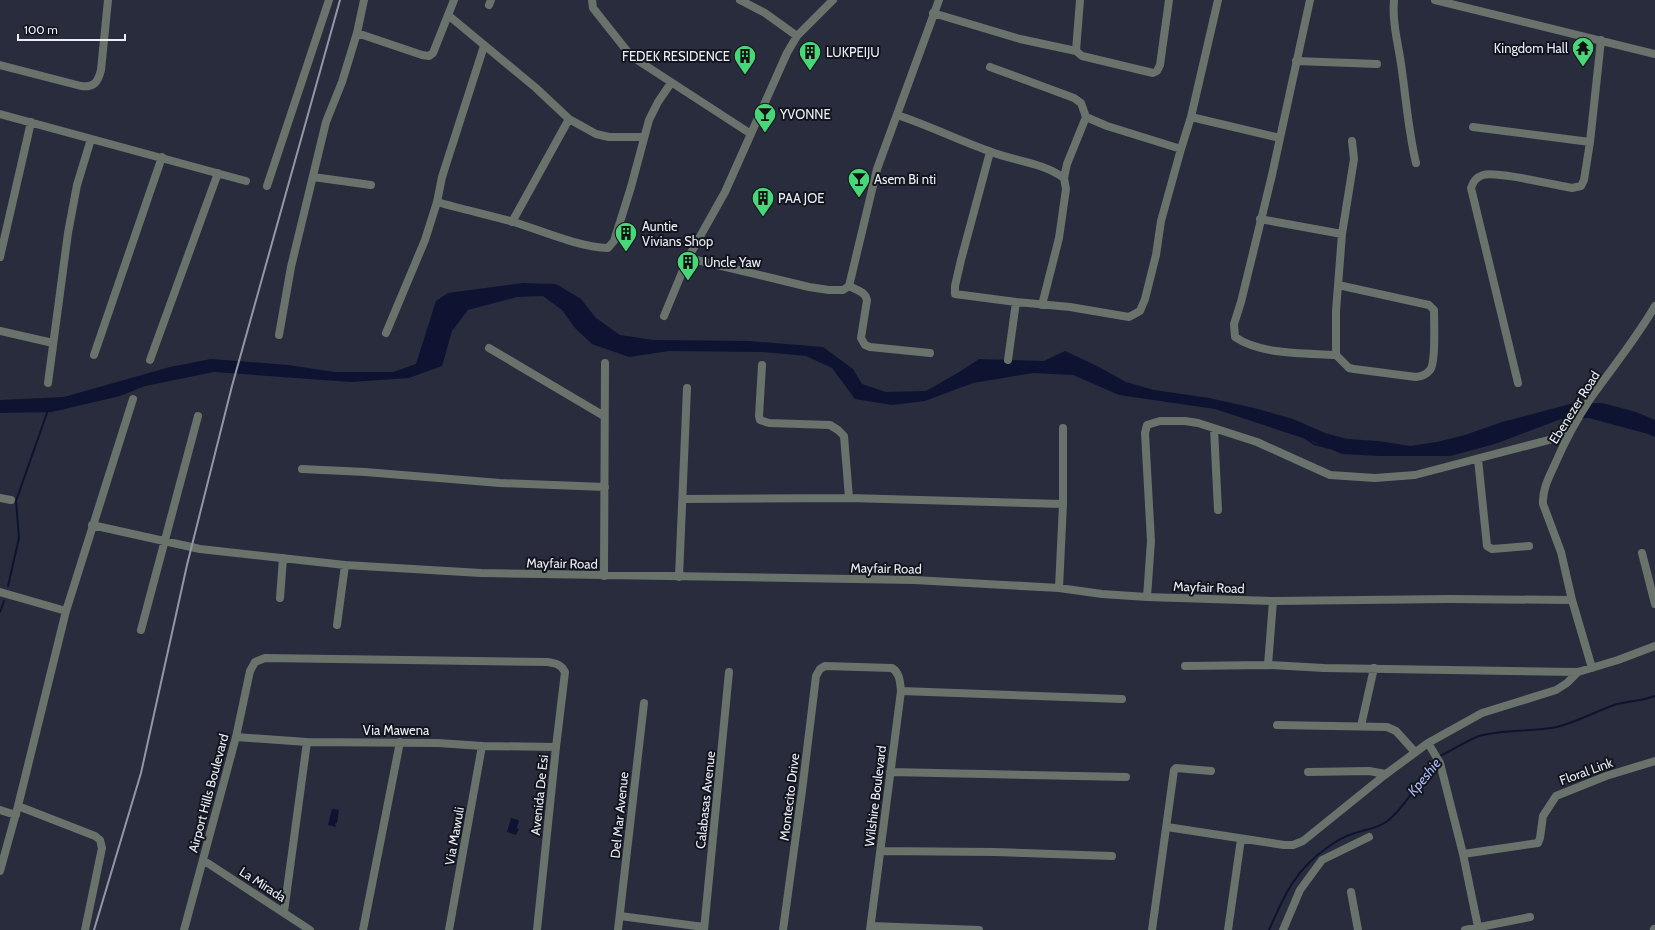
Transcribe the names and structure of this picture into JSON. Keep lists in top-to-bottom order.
{
  "streets": {
    "street": [
      "Ebenezer Road",
      "Mayfair Road",
      "Via Mawena",
      "Floral Link",
      "Airport Hills Boulevard",
      "Avenida De Esi",
      "Wilshire Boulevard",
      "Montecito Drive",
      "Calabasas Avenue",
      "Del Mar Avenue",
      "Via Mawuli",
      "La Mirada"
    ]
  },
  "crossings": [
    ["Ebenezer Road", "Mayfair Road"],
    ["Via Mawena", "Airport Hills Boulevard"],
    ["Via Mawena", "Avenida De Esi"],
    ["Via Mawena", "Via Mawuli"],
    ["Airport Hills Boulevard", "Avenida De Esi"],
    ["Airport Hills Boulevard", "La Mirada"],
    ["Wilshire Boulevard", "Montecito Drive"]
  ],
  "water": ["Kpeshie"],
  "places": {
    "temple": ["Kingdom Hall"],
    "building": [
      "LUKPEIJU",
      "FEDEK RESIDENCE",
      "PAA JOE",
      "Auntie Vivians Shop",
      "Uncle Yaw"
    ],
    "bar": ["YVONNE", "Asem Bi nti"]
  },
  "scale_bar": "100 m"
}
